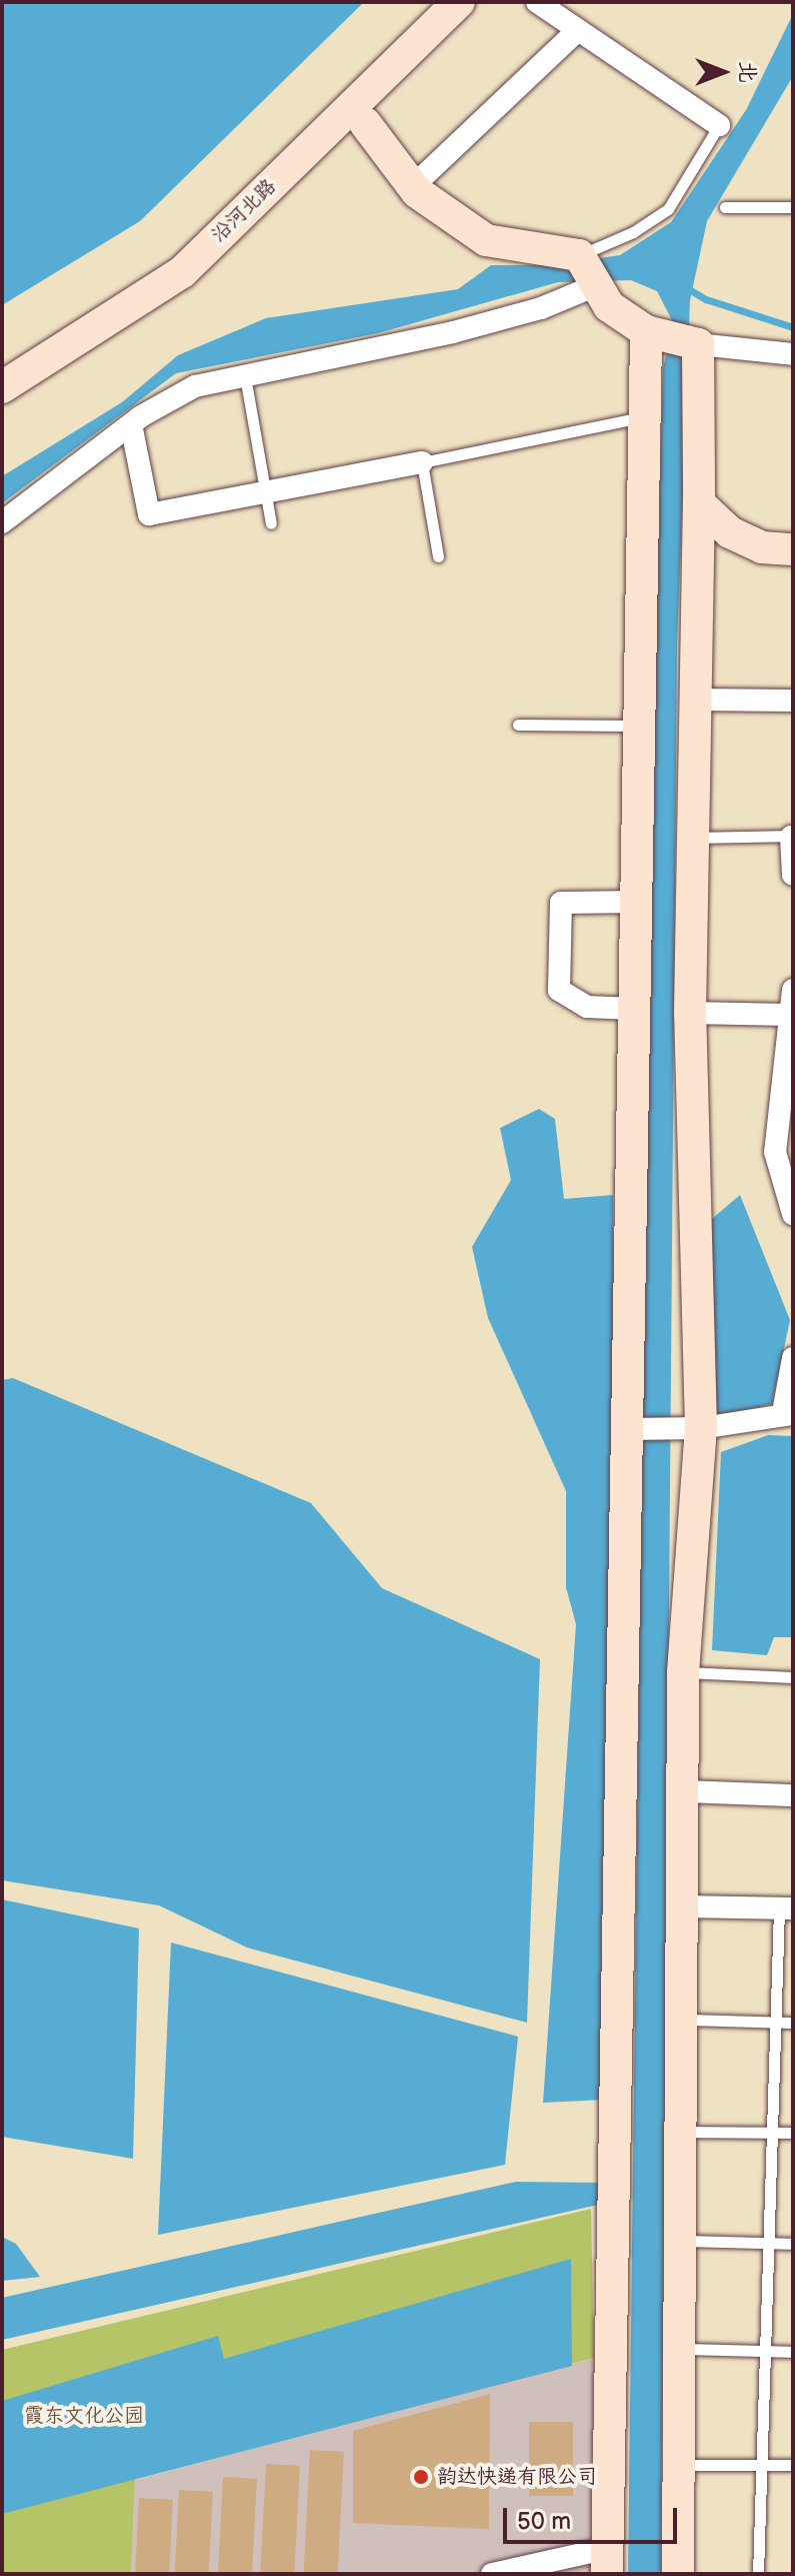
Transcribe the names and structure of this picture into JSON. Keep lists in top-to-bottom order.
{
  "streets": {
    "street": ["沿河北路"]
  },
  "parks": ["霞东文化公园"],
  "places": ["韵达快递有限公司"],
  "scale_bar": "50 m",
  "north": "right"
}
